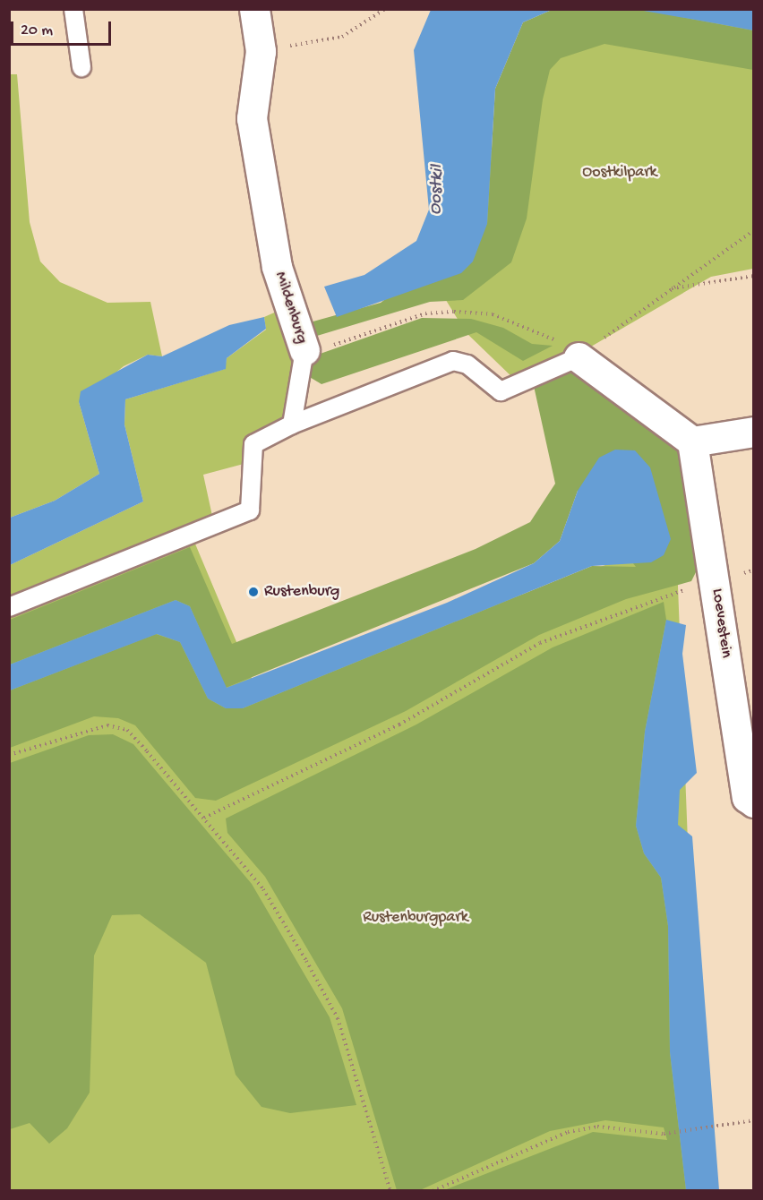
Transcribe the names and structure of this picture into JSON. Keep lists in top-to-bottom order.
{
  "streets": {
    "street": ["Mildenburg", "Loevestein"]
  },
  "water": ["Oostkil"],
  "parks": ["Oostkilpark", "Rustenburgpark"],
  "places": ["Rustenburg"],
  "scale_bar": "20 m"
}
